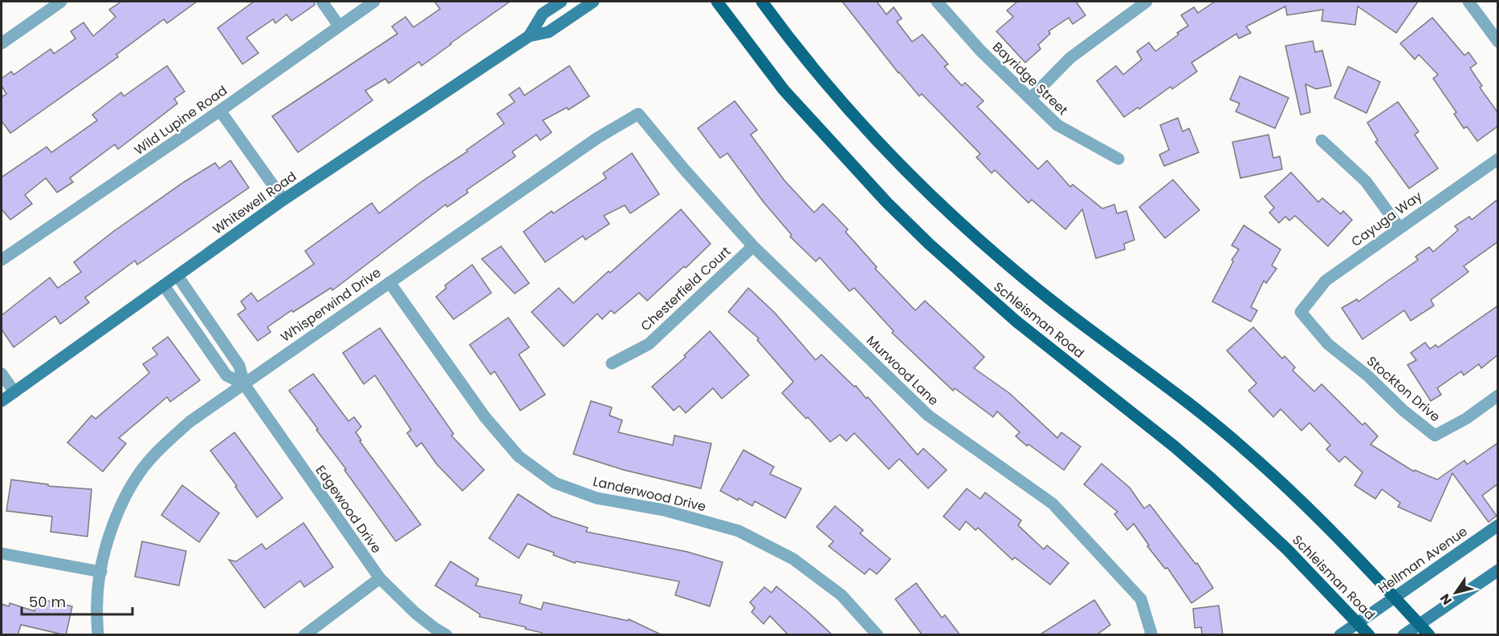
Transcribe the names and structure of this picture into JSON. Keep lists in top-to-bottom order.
{
  "streets": {
    "main road": ["Schleisman Road"],
    "street": [
      "Bayridge Street",
      "Wild Lupine Road",
      "Whitewell Road",
      "Cayuga Way",
      "Chesterfield Court",
      "Whisperwind Drive",
      "Murwood Lane",
      "Stockton Drive",
      "Landerwood Drive",
      "Edgewood Drive",
      "Hellman Avenue"
    ]
  },
  "crossings": [
    ["Whitewell Road", "Edgewood Drive"],
    ["Cayuga Way", "Stockton Drive"],
    ["Chesterfield Court", "Murwood Lane"],
    ["Whisperwind Drive", "Murwood Lane"],
    ["Whisperwind Drive", "Landerwood Drive"],
    ["Whisperwind Drive", "Edgewood Drive"],
    ["Schleisman Road", "Hellman Avenue"]
  ],
  "scale_bar": "50 m",
  "north": "bottom left"
}
